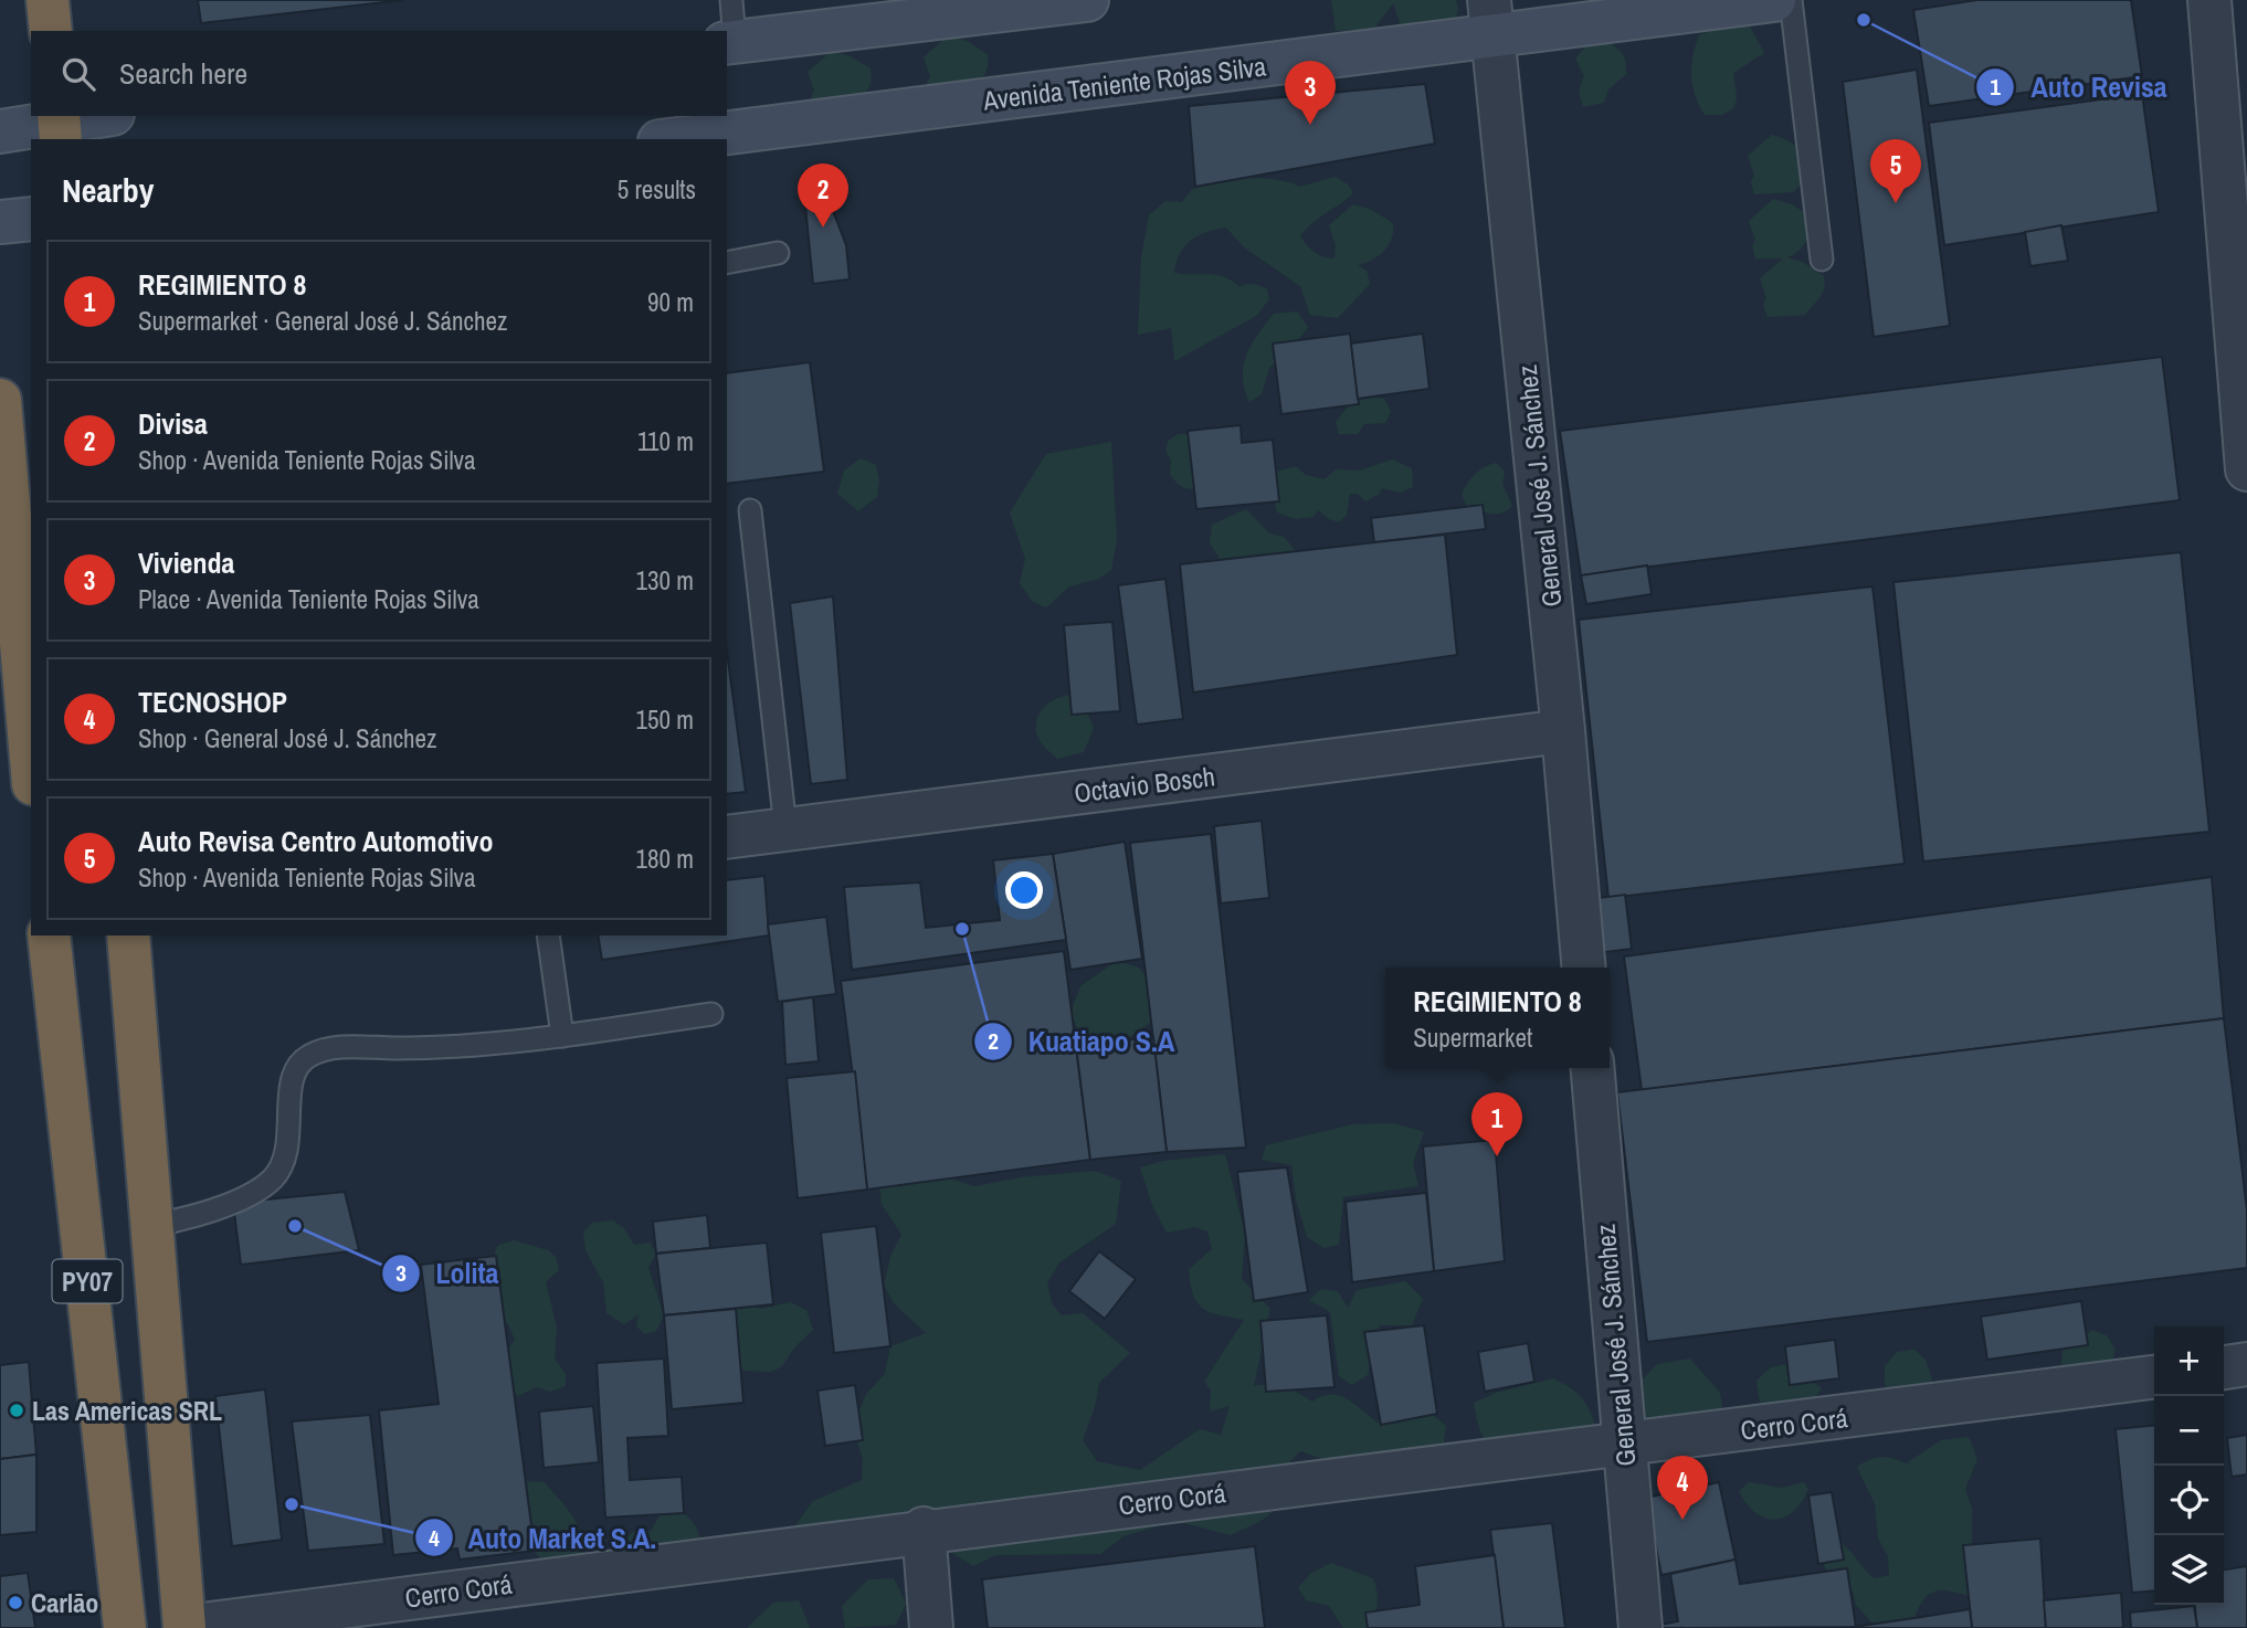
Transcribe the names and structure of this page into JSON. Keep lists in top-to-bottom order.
{
  "streets": {
    "highway": ["PY07"],
    "street": [
      "Avenida Teniente Rojas Silva",
      "General José J. Sánchez",
      "Octavio Bosch",
      "Cerro Corá"
    ]
  },
  "crossings": [
    ["Avenida Teniente Rojas Silva", "General José J. Sánchez"],
    ["General José J. Sánchez", "Octavio Bosch"],
    ["General José J. Sánchez", "Cerro Corá"],
    ["PY07", "Cerro Corá"]
  ],
  "places": [
    "Auto Revisa",
    "Kuatiapo S.A",
    "Lolita",
    "Las Americas SRL",
    "Auto Market S.A.",
    "Carlāo"
  ],
  "page": {
    "search": "Search here",
    "pins": [
      "3",
      "5",
      "2",
      "1",
      "4"
    ],
    "heading": ["Nearby", "5 results"],
    "list": [
      {
        "mark": "1",
        "name": "REGIMIENTO 8",
        "note": "Supermarket · General José J. Sánchez",
        "value": "90 m"
      },
      {
        "mark": "2",
        "name": "Divisa",
        "note": "Shop · Avenida Teniente Rojas Silva",
        "value": "110 m"
      },
      {
        "mark": "3",
        "name": "Vivienda",
        "note": "Place · Avenida Teniente Rojas Silva",
        "value": "130 m"
      },
      {
        "mark": "4",
        "name": "TECNOSHOP",
        "note": "Shop · General José J. Sánchez",
        "value": "150 m"
      },
      {
        "mark": "5",
        "name": "Auto Revisa Centro Automotivo",
        "note": "Shop · Avenida Teniente Rojas Silva",
        "value": "180 m"
      }
    ],
    "popup": ["REGIMIENTO 8", "Supermarket"],
    "map_buttons": ["+", "−"]
  }
}
